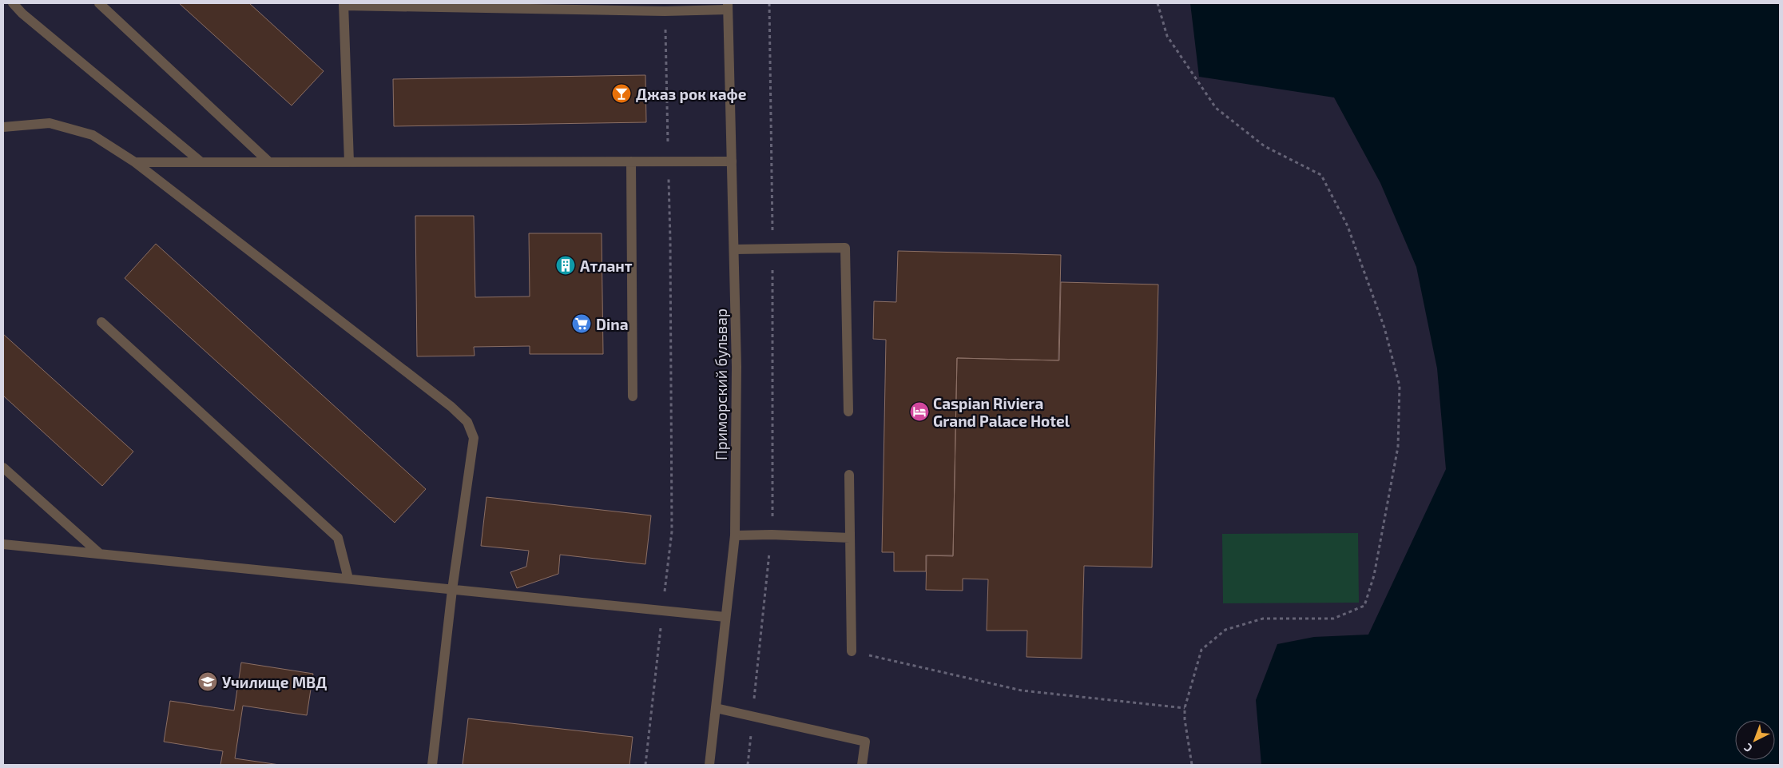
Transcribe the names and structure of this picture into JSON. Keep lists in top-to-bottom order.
{
  "streets": {
    "street": ["Приморский бульвар"]
  },
  "places": {
    "bar": ["Джаз рок кафе"],
    "building": ["Атлант"],
    "supermarket": ["Dina"],
    "hotel": ["Caspian Riviera Grand Palace Hotel"],
    "school or university": ["Училище МВД"]
  },
  "north": "bottom left"
}
